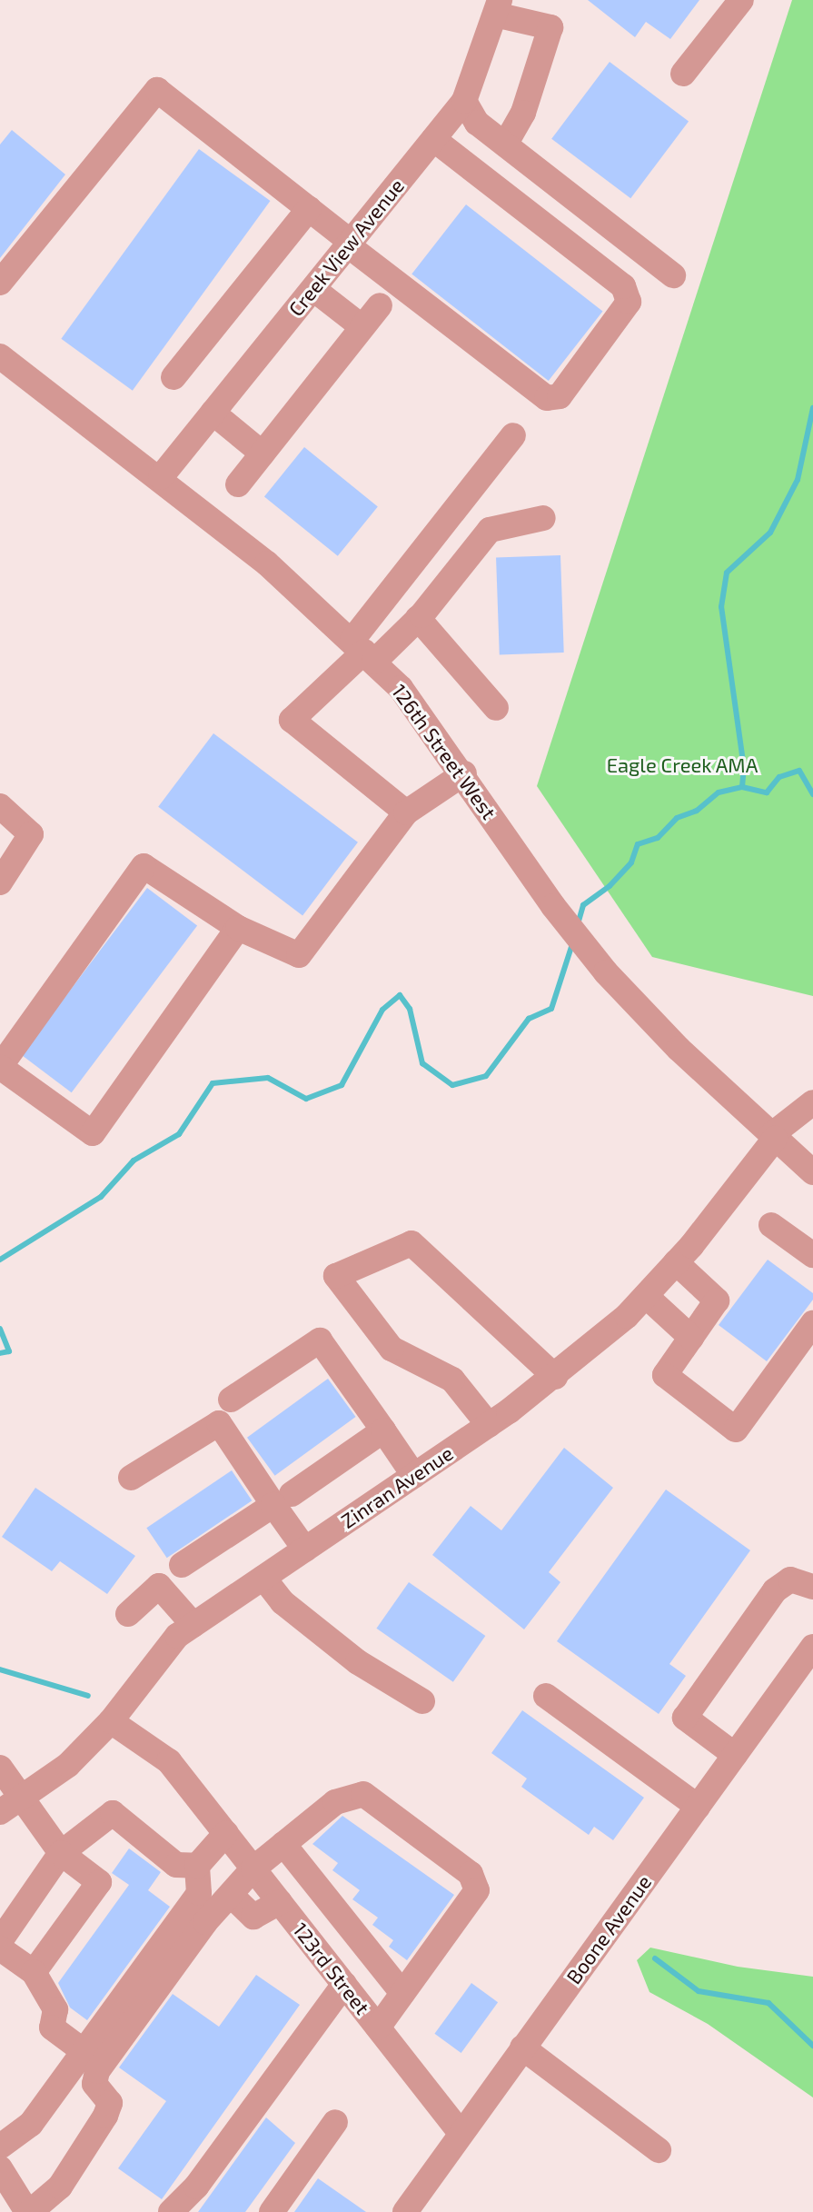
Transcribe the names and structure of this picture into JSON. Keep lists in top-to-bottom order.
{
  "streets": {
    "street": [
      "Creek View Avenue",
      "126th Street West",
      "Zinran Avenue",
      "Boone Avenue",
      "123rd Street"
    ]
  },
  "crossings": [
    ["Creek View Avenue", "126th Street West"],
    ["126th Street West", "Zinran Avenue"],
    ["Zinran Avenue", "123rd Street"],
    ["Boone Avenue", "123rd Street"]
  ],
  "parks": ["Eagle Creek AMA"]
}
